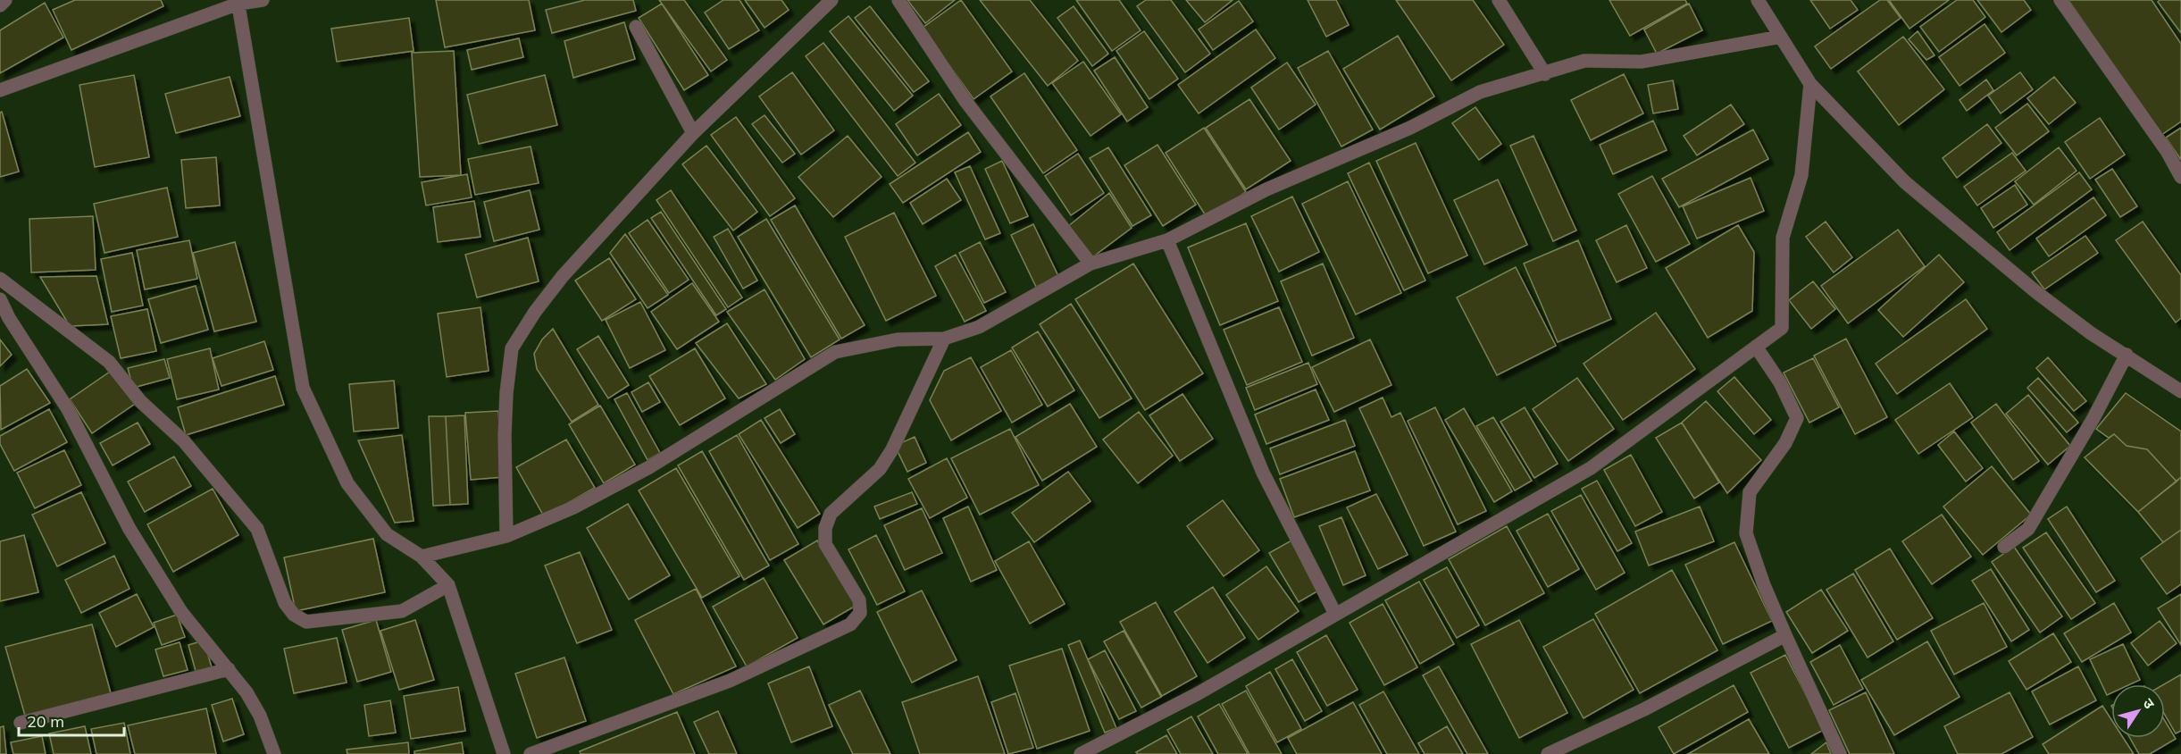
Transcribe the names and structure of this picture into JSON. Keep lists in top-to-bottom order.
{
  "scale_bar": "20 m",
  "north": "top right"
}
